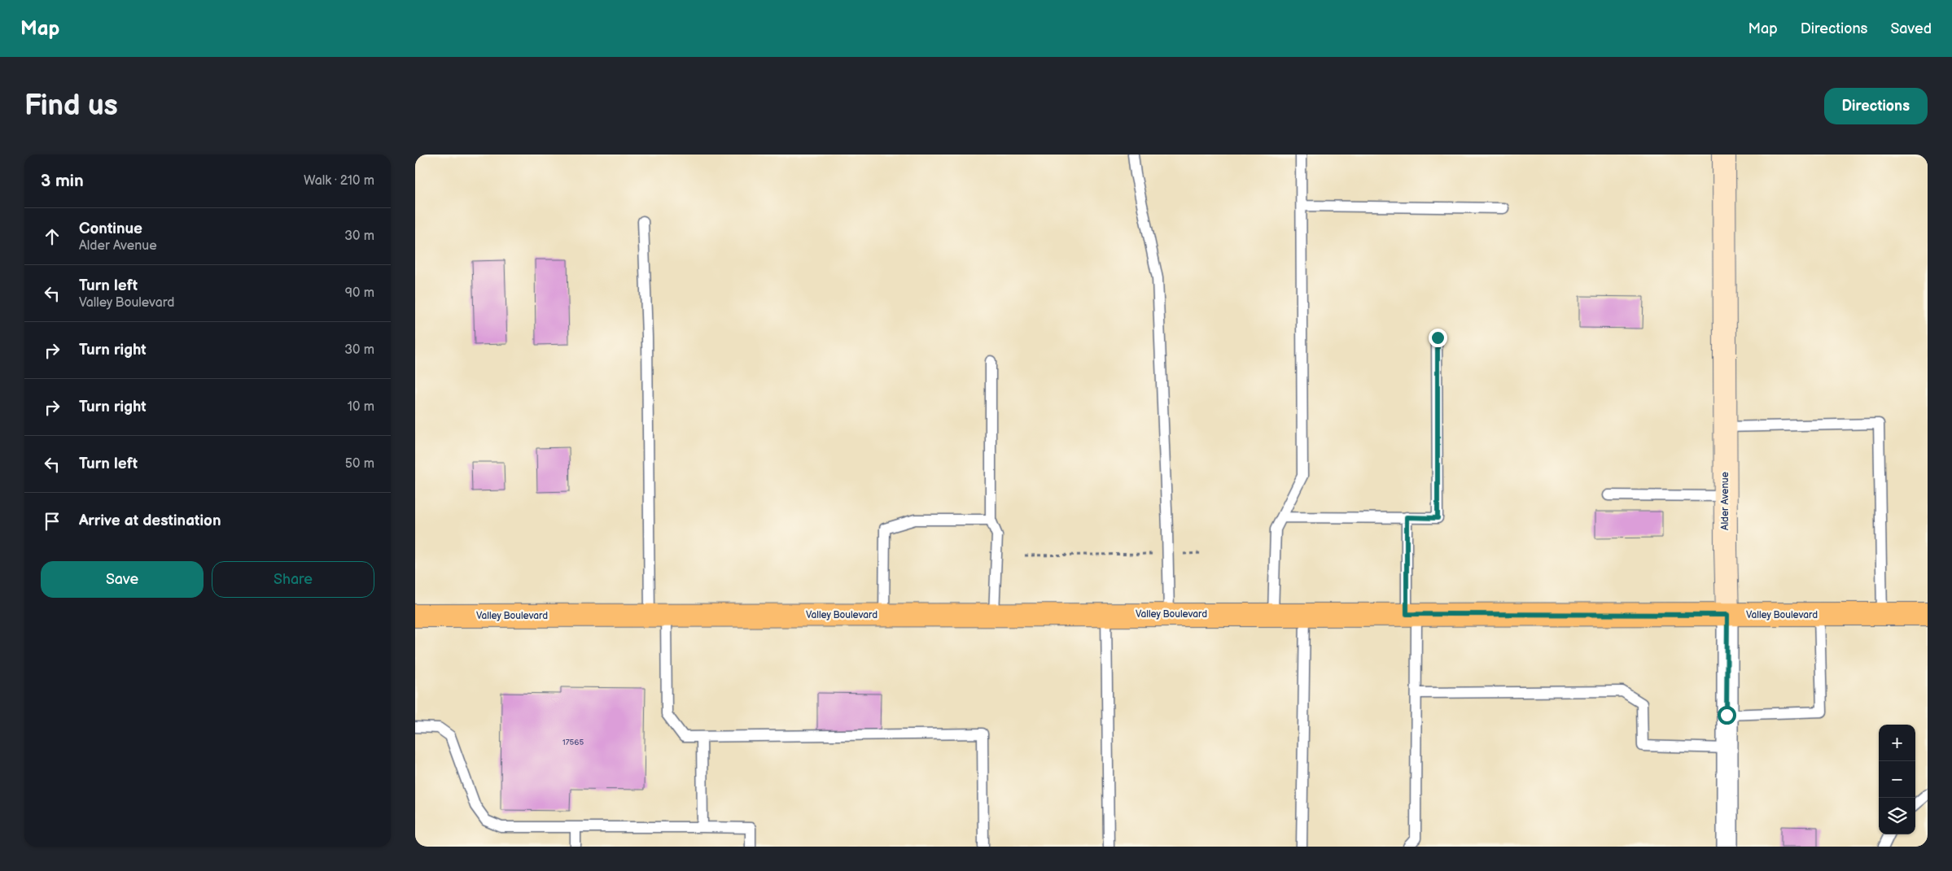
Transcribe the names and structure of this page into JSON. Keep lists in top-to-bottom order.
{
  "streets": {
    "main road": ["Alder Avenue", "Valley Boulevard"]
  },
  "crossings": [
    ["Alder Avenue", "Valley Boulevard"]
  ],
  "house_numbers": ["17565"],
  "page": {
    "header": "Map",
    "nav": ["Map", "Directions", "Saved"],
    "buttons": [
      "Directions",
      ["Save", "Share"]
    ],
    "title": "Find us",
    "heading": ["3 min", "Walk · 210 m"],
    "list": [
      ["Continue", "Alder Avenue", "30 m"],
      ["Turn left", "Valley Boulevard", "90 m"],
      ["Turn right", "30 m"],
      ["Turn right", "10 m"],
      ["Turn left", "50 m"],
      "Arrive at destination"
    ],
    "map_buttons": ["+", "−"]
  }
}
